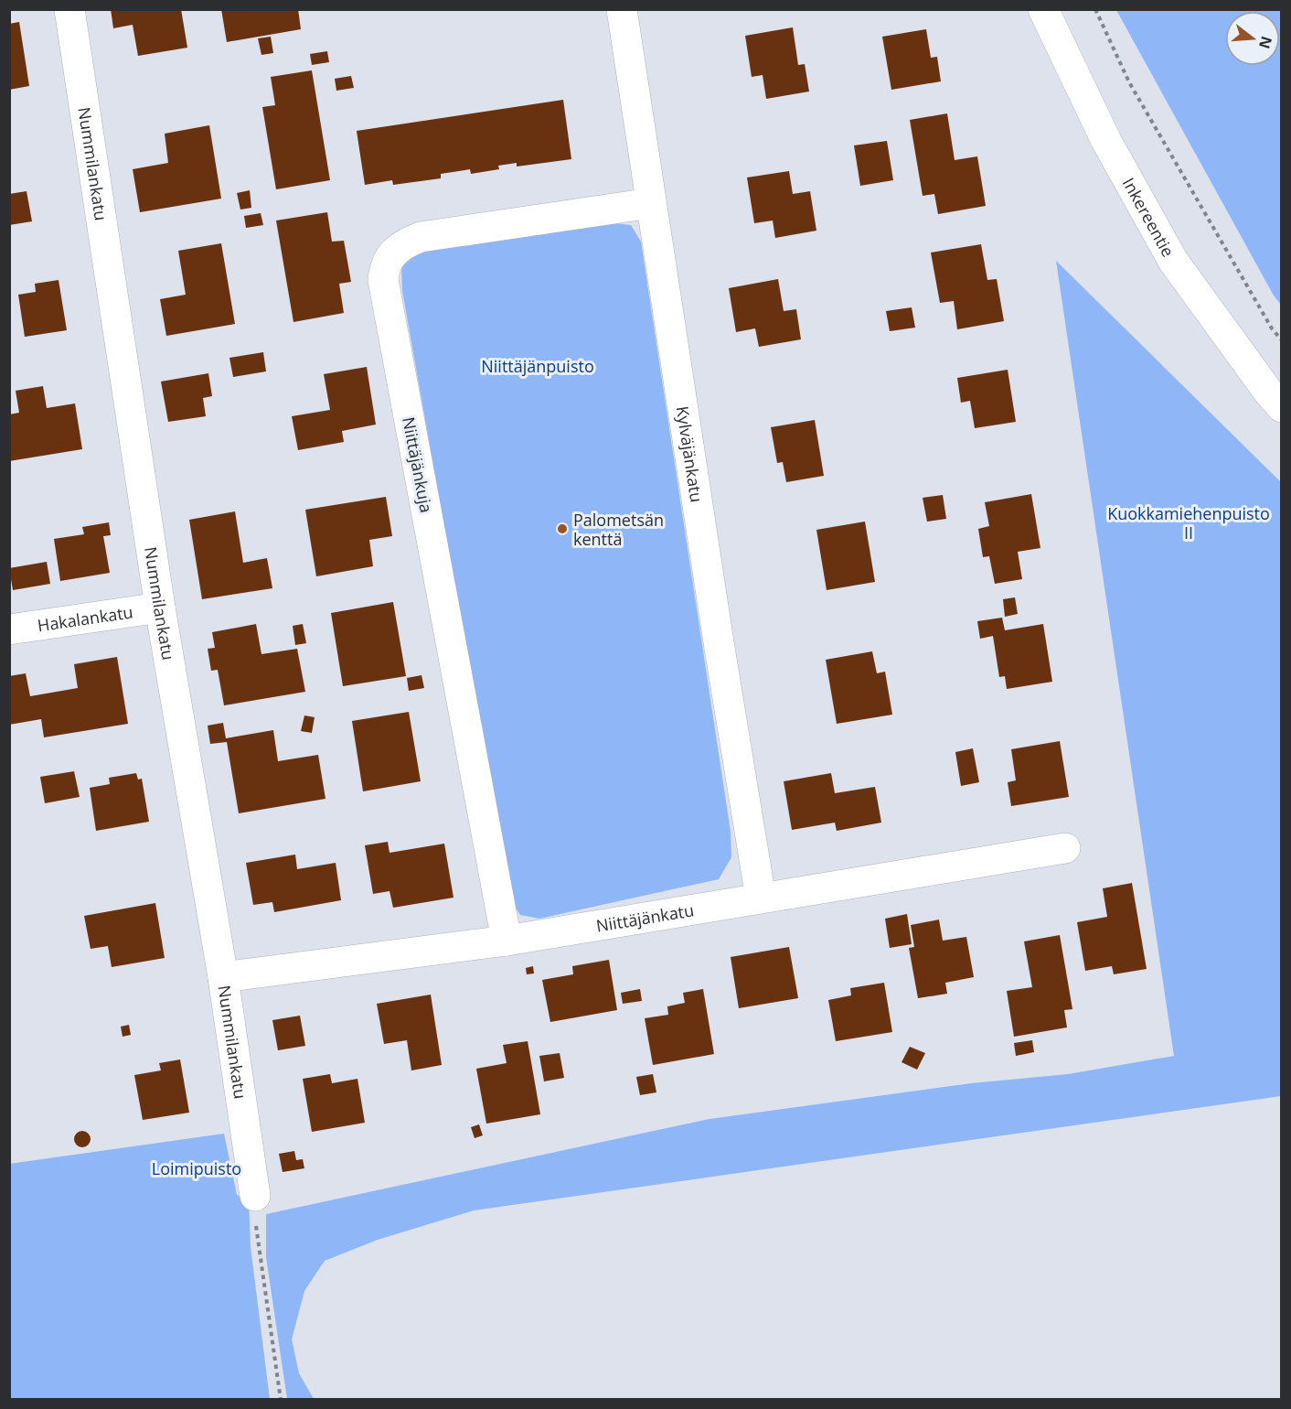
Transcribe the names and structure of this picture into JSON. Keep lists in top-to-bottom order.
{
  "streets": {
    "street": [
      "Nummilankatu",
      "Inkereentie",
      "Kylväjänkatu",
      "Niittäjänkuja",
      "Hakalankatu",
      "Niittäjänkatu"
    ]
  },
  "crossings": [
    ["Nummilankatu", "Hakalankatu"],
    ["Nummilankatu", "Niittäjänkatu"],
    ["Kylväjänkatu", "Niittäjänkuja"],
    ["Kylväjänkatu", "Niittäjänkatu"],
    ["Niittäjänkuja", "Niittäjänkatu"]
  ],
  "parks": ["Niittäjänpuisto", "Kuokkamiehenpuisto II", "Loimipuisto"],
  "places": ["Palometsän kenttä"],
  "north": "right"
}
